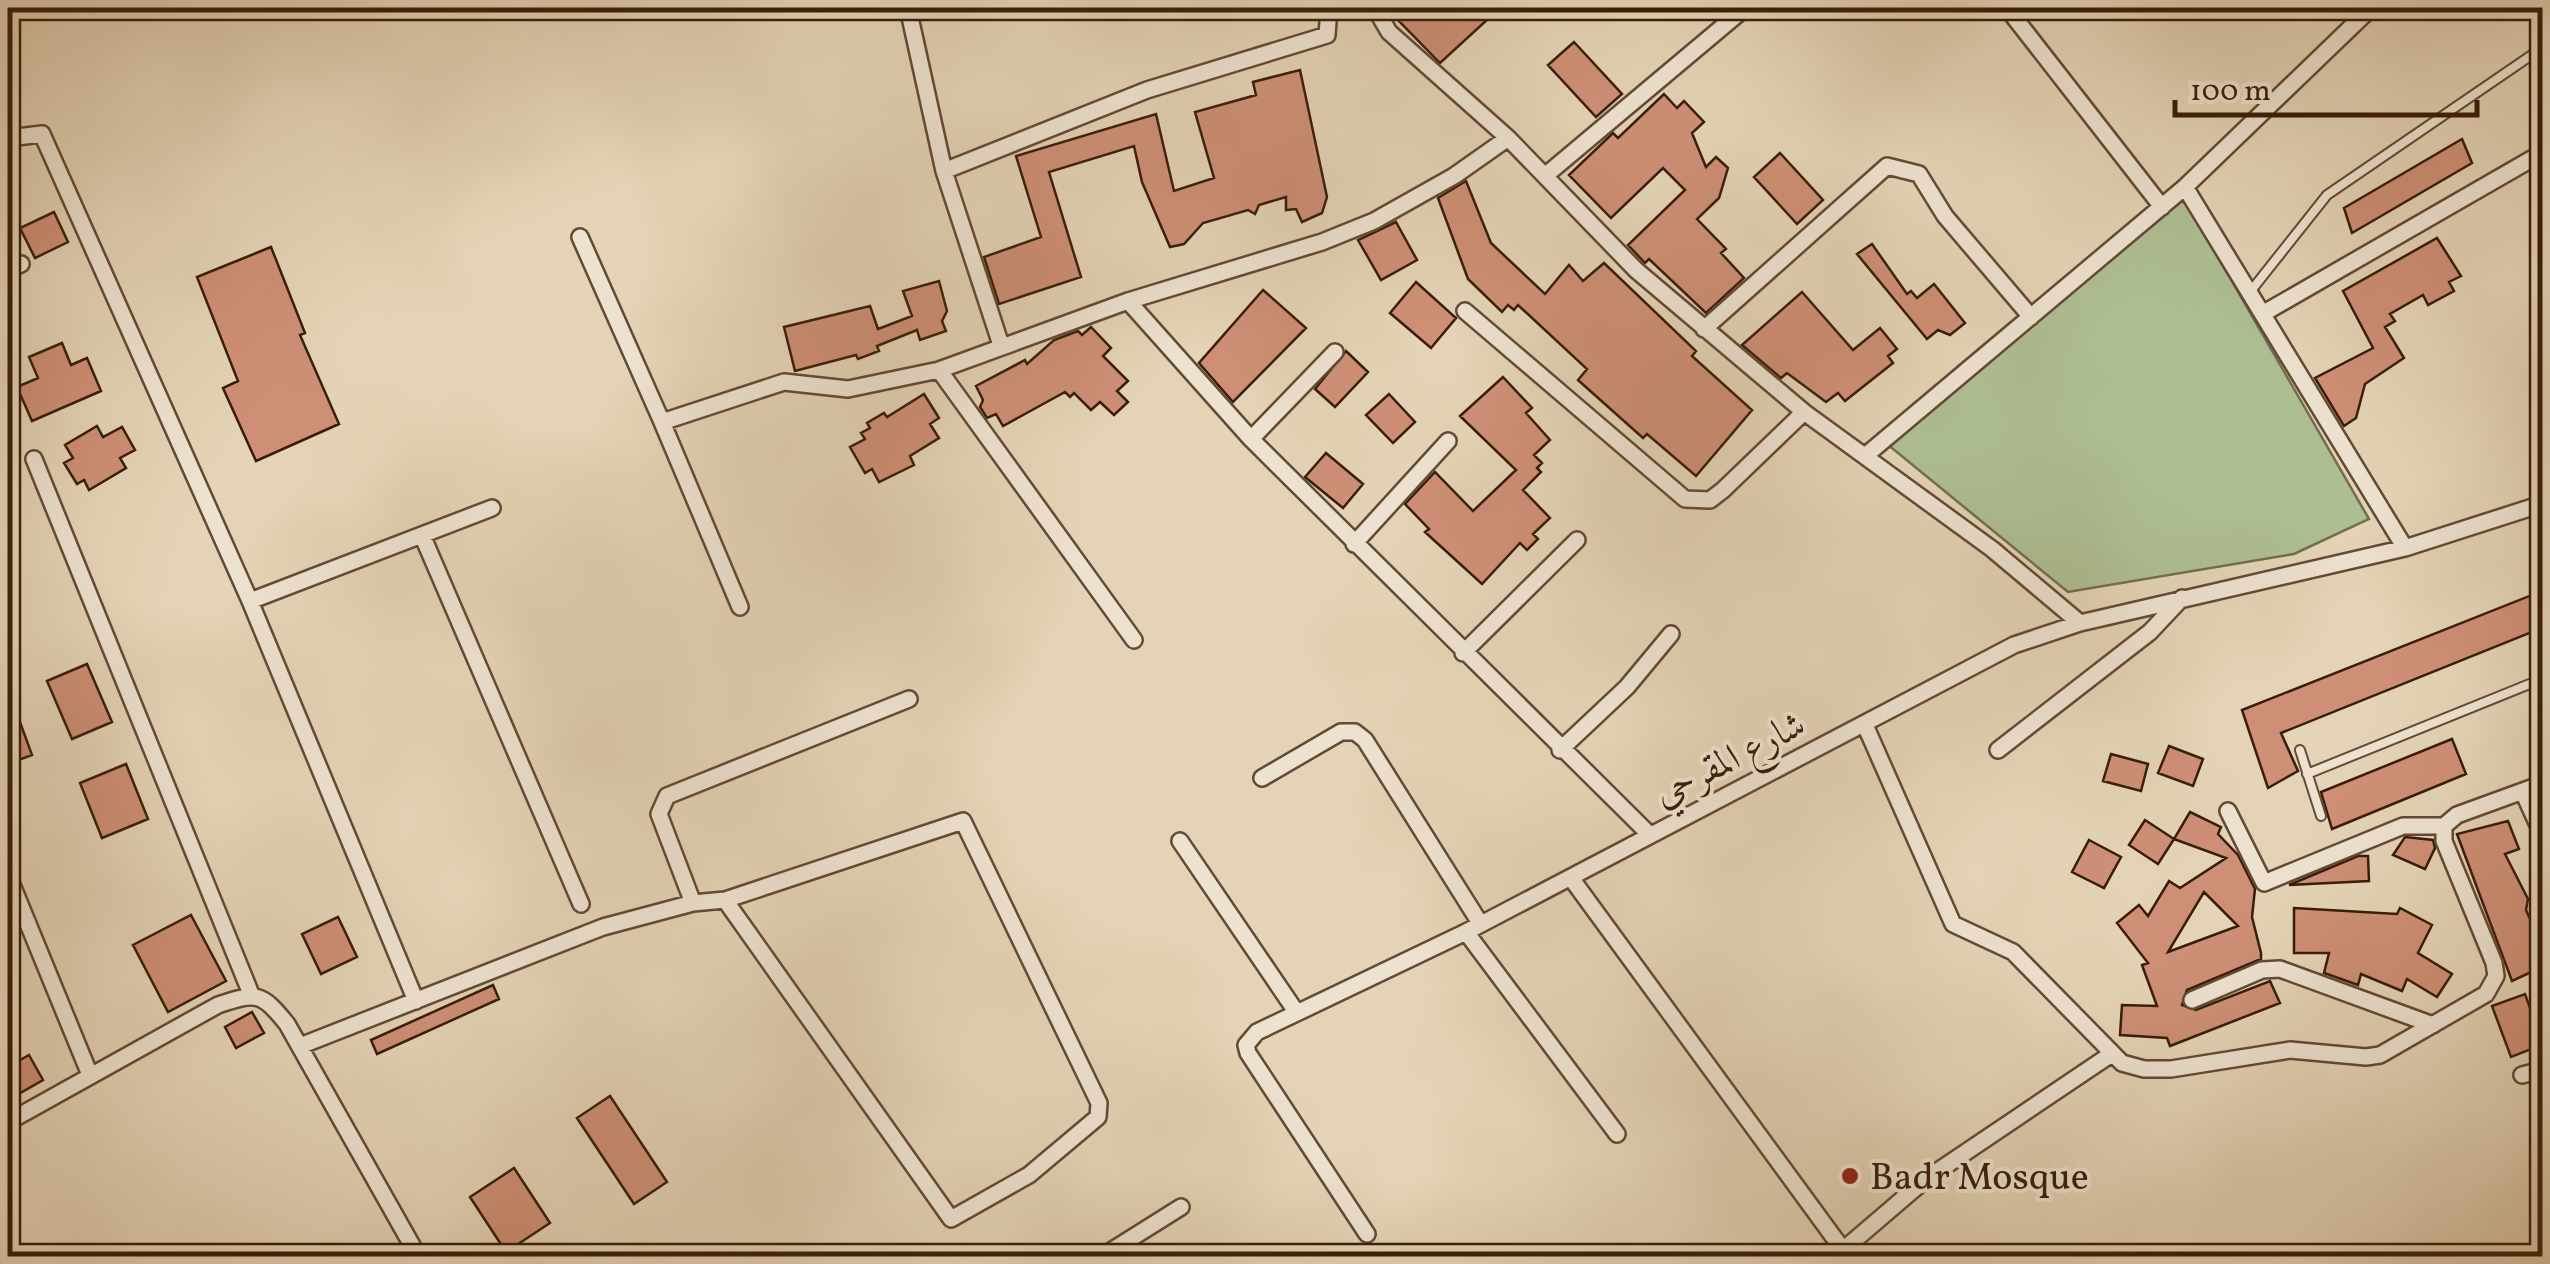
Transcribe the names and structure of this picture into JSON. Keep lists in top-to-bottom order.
{
  "streets": {
    "street": ["شارع المقرحي"]
  },
  "places": ["Badr Mosque"],
  "scale_bar": "100 m"
}
